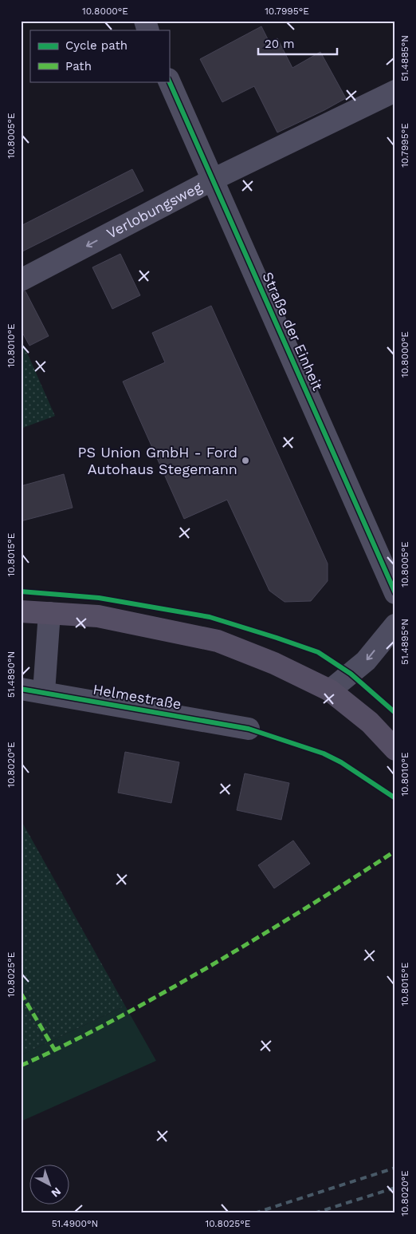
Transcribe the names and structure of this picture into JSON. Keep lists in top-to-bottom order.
{
  "streets": {
    "street": ["Verlobungsweg", "Straße der Einheit", "Helmestraße"]
  },
  "crossings": [
    ["Verlobungsweg", "Straße der Einheit"]
  ],
  "one_way": ["Verlobungsweg"],
  "places": ["PS Union GmbH - Ford Autohaus Stegemann"],
  "legend": ["Cycle path", "Path"],
  "scale_bar": "20 m",
  "north": "bottom right",
  "coordinates": [
    "10.8000°E",
    "10.7995°E",
    "51.4885°N",
    "10.8005°E",
    "10.8010°E",
    "10.8015°E",
    "51.4895°N",
    "51.4890°N",
    "10.8020°E",
    "10.8025°E",
    "51.4900°N"
  ]
}
